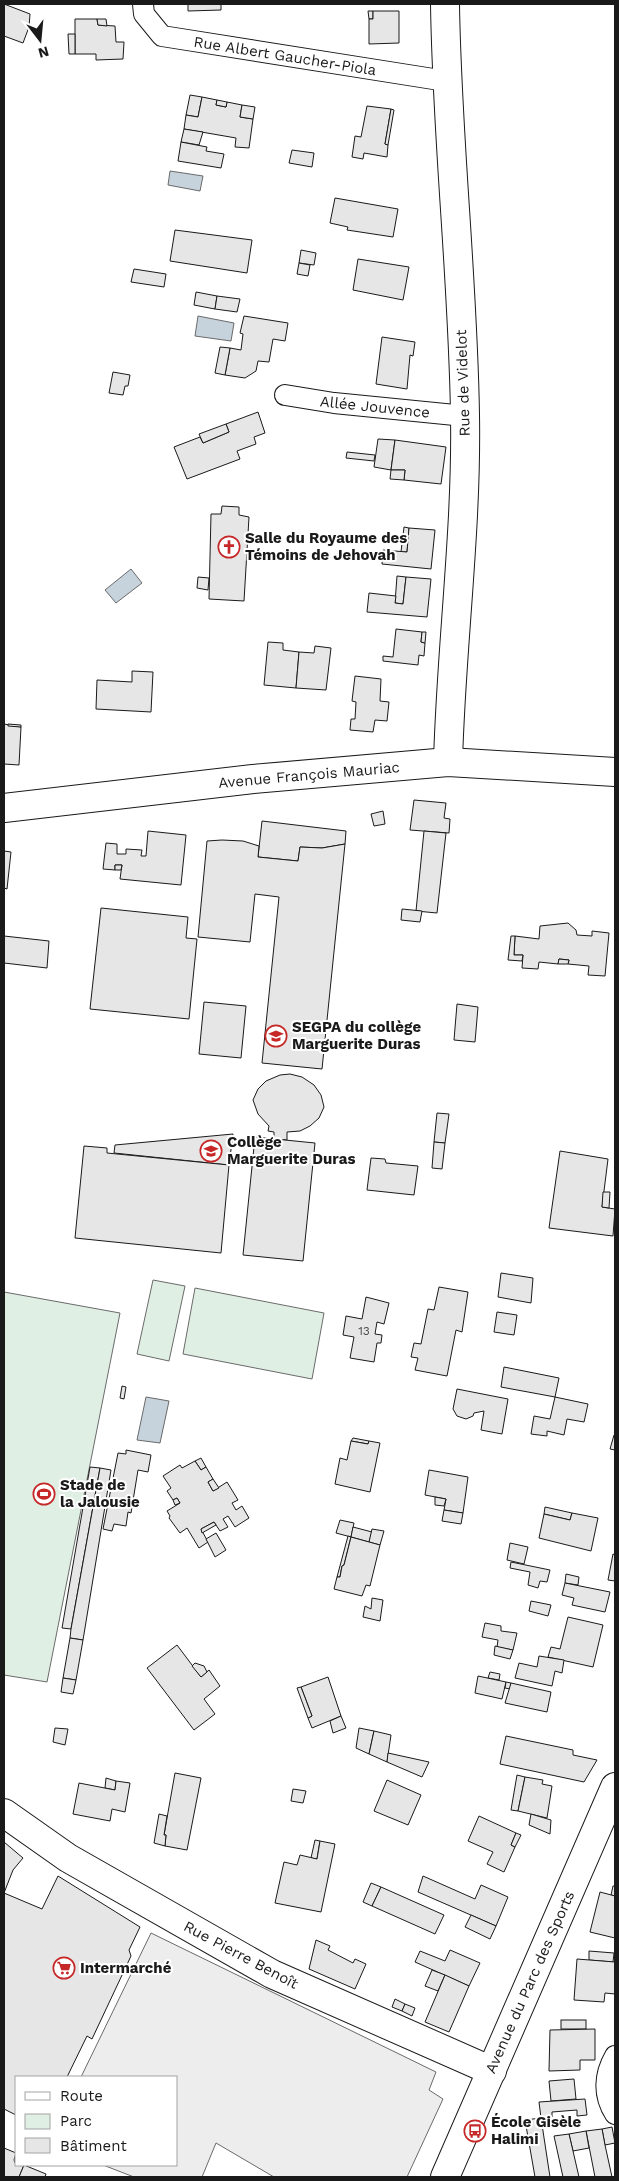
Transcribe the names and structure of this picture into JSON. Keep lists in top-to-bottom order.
{
  "streets": {
    "street": [
      "Rue Albert Gaucher-Piola",
      "Rue de Videlot",
      "Allée Jouvence",
      "Avenue François Mauriac",
      "Rue Pierre Benoît",
      "Avenue du Parc des Sports"
    ]
  },
  "crossings": [
    ["Rue Albert Gaucher-Piola", "Rue de Videlot"],
    ["Rue de Videlot", "Allée Jouvence"],
    ["Rue de Videlot", "Avenue François Mauriac"],
    ["Rue Pierre Benoît", "Avenue du Parc des Sports"]
  ],
  "places": {
    "church": ["Salle du Royaume des Témoins de Jehovah"],
    "school or university": ["SEGPA du collège Marguerite Duras", "Collège Marguerite Duras"],
    "sports": ["Stade de la Jalousie"],
    "supermarket": ["Intermarché"],
    "bus stop": ["École Gisèle Halimi"]
  },
  "house_numbers": ["13"],
  "legend": ["Route", "Parc", "Bâtiment"],
  "north": "bottom"
}
